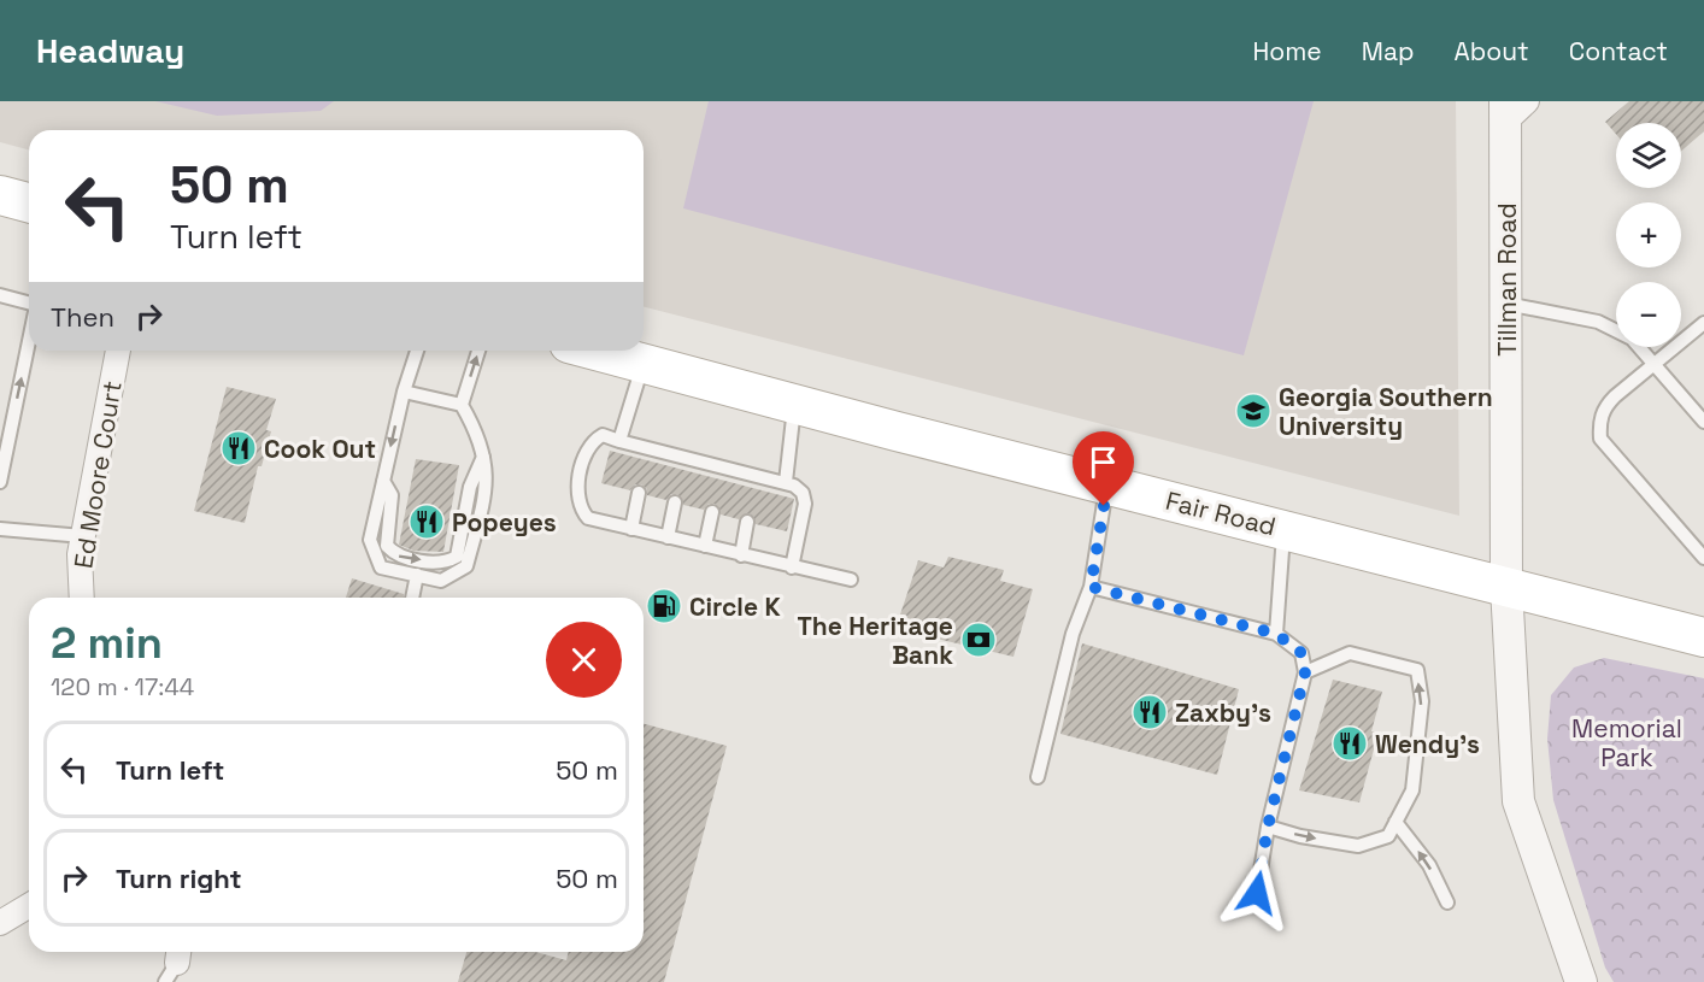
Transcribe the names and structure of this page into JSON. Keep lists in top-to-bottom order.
{
  "streets": {
    "main road": ["Fair Road"],
    "street": ["Tillman Road", "Ed Moore Court"]
  },
  "crossings": [
    ["Tillman Road", "Fair Road"]
  ],
  "parks": ["Memorial Park"],
  "places": {
    "school or university": ["Georgia Southern University"],
    "restaurant": [
      "Cook Out",
      "Popeyes",
      "Zaxby's",
      "Wendy's"
    ],
    "fuel station": ["Circle K"],
    "bank": ["The Heritage Bank"]
  },
  "page": {
    "header": "Headway",
    "nav": [
      "Home",
      "Map",
      "About",
      "Contact"
    ],
    "map_buttons": ["+", "−"],
    "turn": ["50 m", "Turn left"],
    "then": "Then",
    "heading": ["2 min", "120 m · 17:44"],
    "list": [
      {
        "name": "Turn left",
        "value": "50 m"
      },
      {
        "name": "Turn right",
        "value": "50 m"
      }
    ]
  }
}
